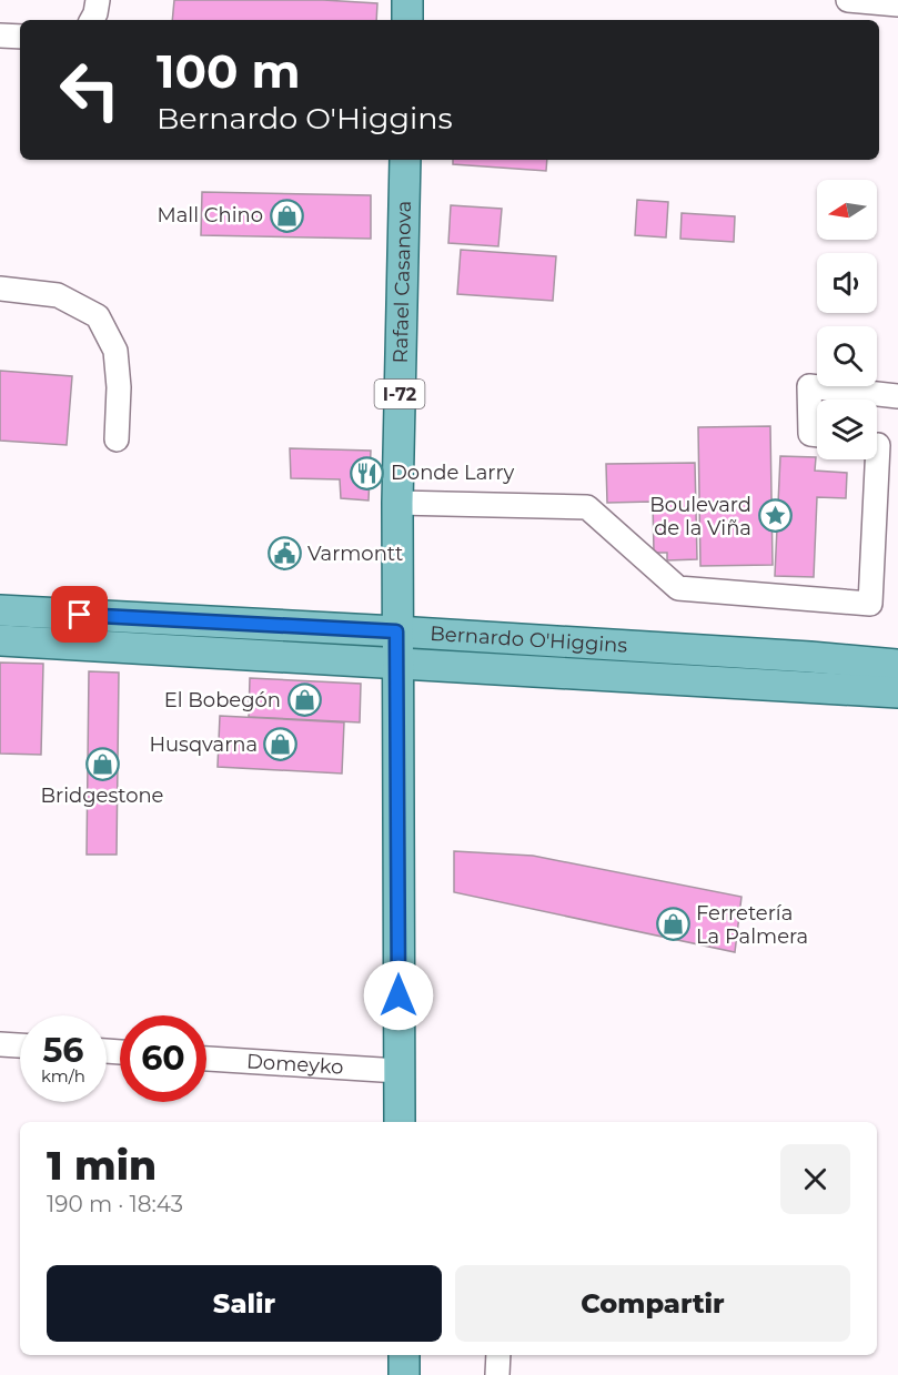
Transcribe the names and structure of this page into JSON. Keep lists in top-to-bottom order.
{
  "streets": {
    "main road": ["Rafael Casanova", "I-72", "Bernardo O'Higgins"],
    "street": ["Domeyko"]
  },
  "crossings": [
    ["Rafael Casanova", "Bernardo O'Higgins"],
    ["Rafael Casanova", "Domeyko"]
  ],
  "places": {
    "shop": [
      "Mall Chino",
      "El Bobegón",
      "Husqvarna",
      "Bridgestone",
      "Ferretería La Palmera"
    ],
    "restaurant": ["Donde Larry"],
    "place": ["Boulevard de la Viña"],
    "public building": ["Varmontt"]
  },
  "north": "left",
  "page": {
    "turn": ["100 m", "Bernardo O'Higgins"],
    "speed": "56 km/h",
    "limit": "60",
    "heading": ["1 min", "190 m · 18:43"],
    "buttons": ["Salir", "Compartir"]
  }
}
